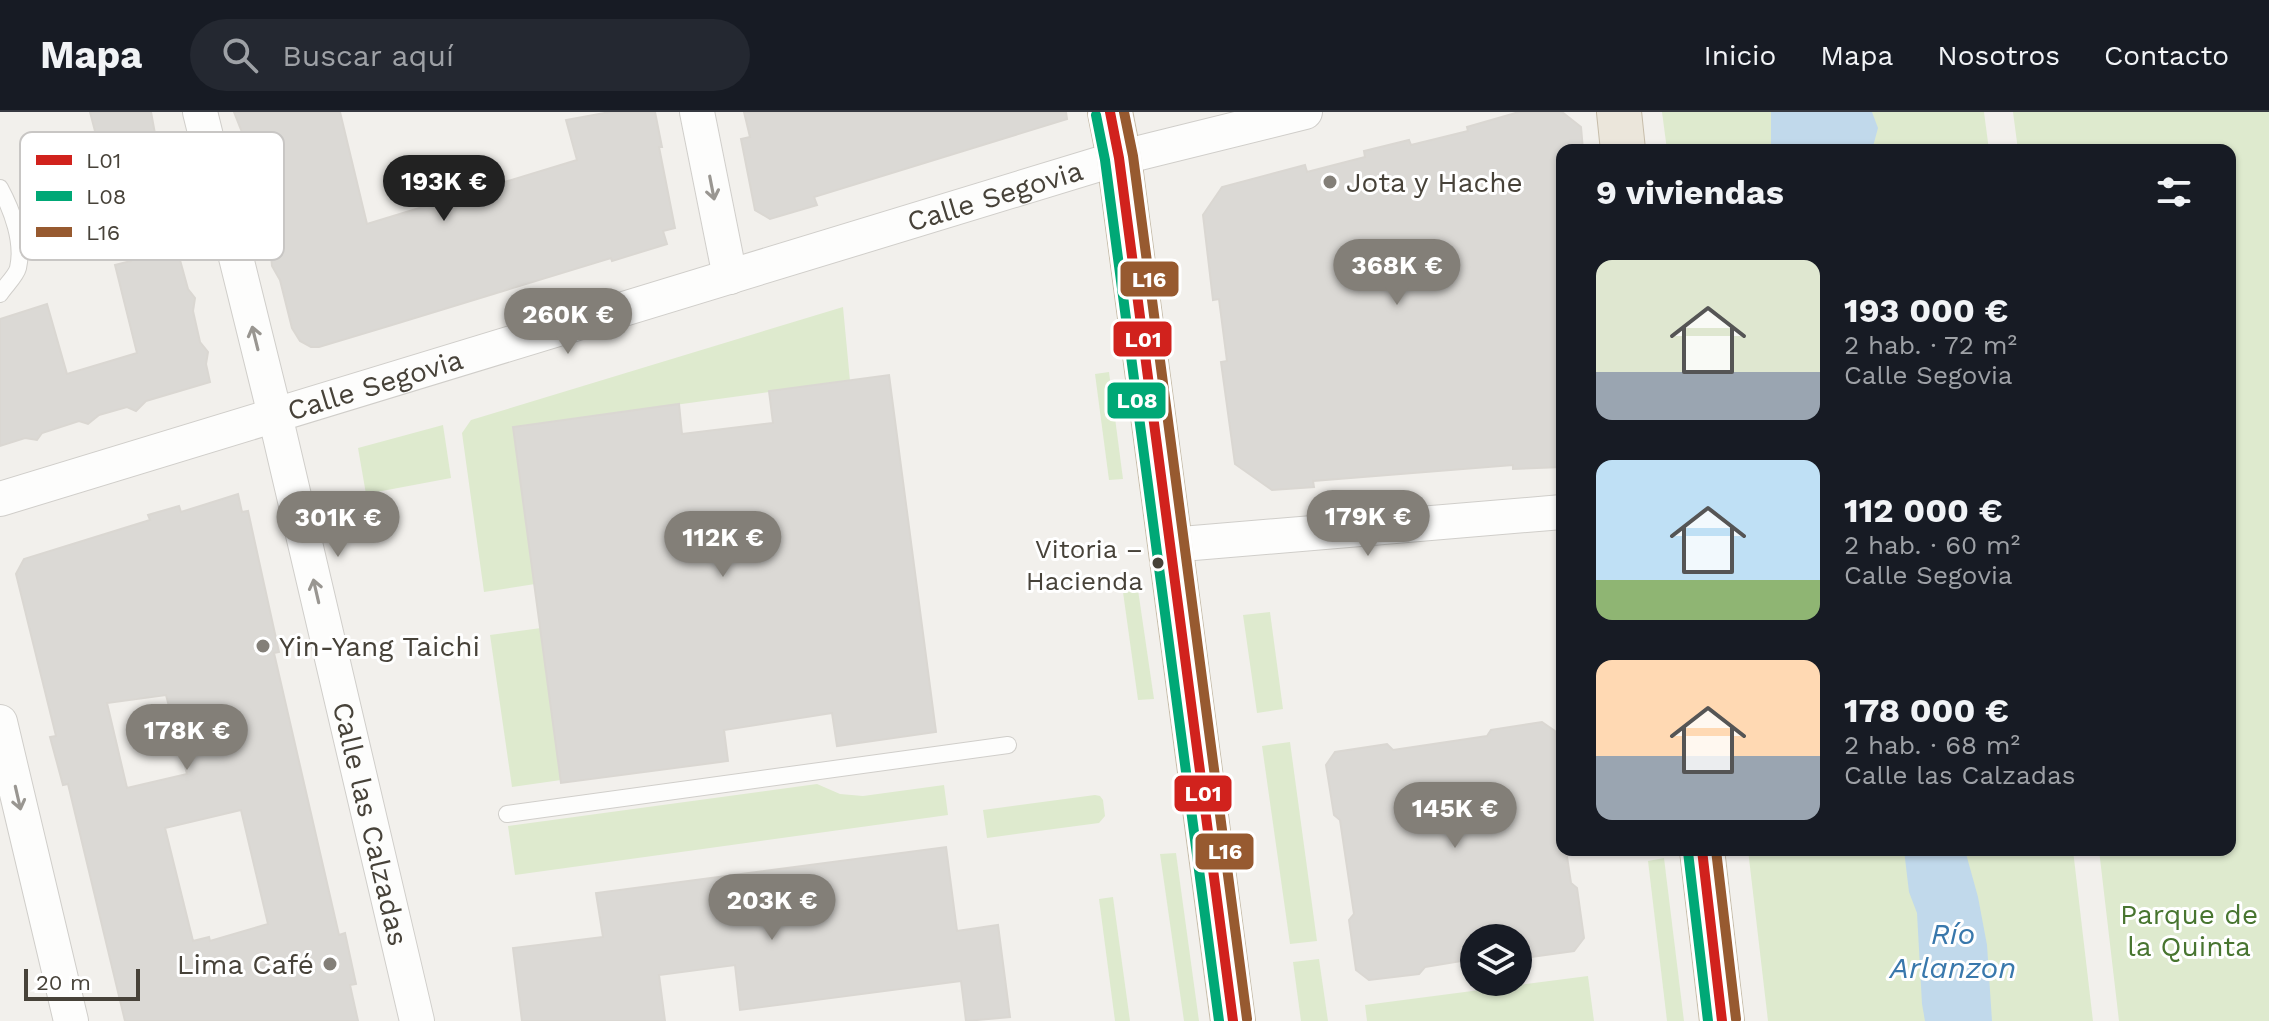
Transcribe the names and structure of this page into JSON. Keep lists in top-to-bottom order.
{
  "streets": {
    "street": ["Calle Segovia", "Calle las Calzadas"]
  },
  "crossings": [
    ["Calle Segovia", "Calle las Calzadas"]
  ],
  "one_way": ["Calle las Calzadas"],
  "water": ["Río Arlanzon"],
  "parks": ["Parque de la Quinta"],
  "places": [
    "Jota y Hache",
    "Vitoria – Hacienda",
    "Yin-Yang Taichi",
    "Lima Café"
  ],
  "lines": ["transit line L01", "transit line L16", "transit line L08"],
  "legend": ["L01", "L08", "L16"],
  "scale_bar": "20 m",
  "page": {
    "header": "Mapa",
    "search": "Buscar aquí",
    "nav": [
      "Inicio",
      "Mapa",
      "Nosotros",
      "Contacto"
    ],
    "heading": "9 viviendas",
    "price": [
      "193K €",
      "368K €",
      "260K €",
      "179K €",
      "301K €",
      "112K €",
      "178K €",
      "145K €",
      "203K €"
    ],
    "list": [
      {
        "name": "193 000 €",
        "note": "2 hab. · 72 m² · Calle Segovia"
      },
      {
        "name": "112 000 €",
        "note": "2 hab. · 60 m² · Calle Segovia"
      },
      {
        "name": "178 000 €",
        "note": "2 hab. · 68 m² · Calle las Calzadas"
      }
    ],
    "scale": "20 m"
  }
}
